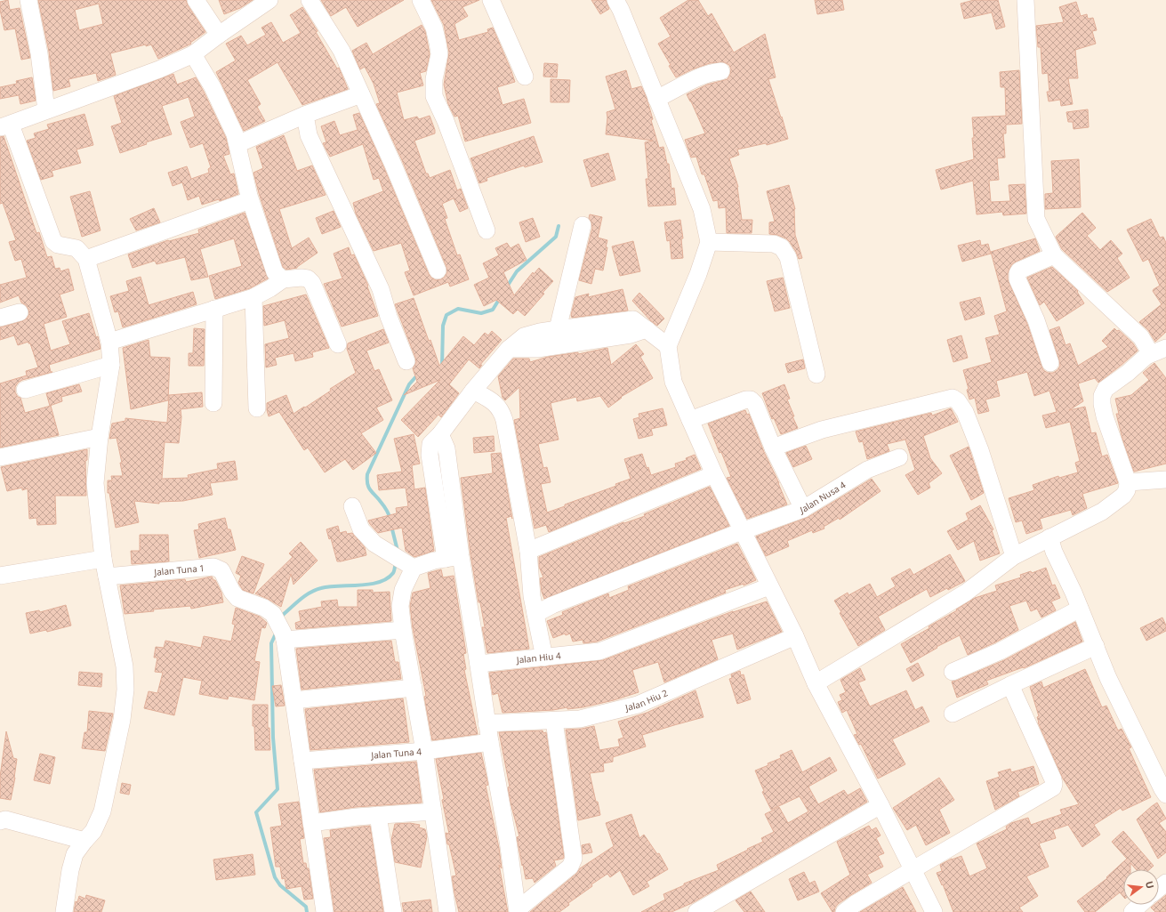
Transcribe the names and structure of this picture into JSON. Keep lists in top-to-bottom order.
{
  "streets": {
    "street": [
      "Jalan Nusa 4",
      "Jalan Tuna 1",
      "Jalan Hiu 4",
      "Jalan Hiu 2",
      "Jalan Tuna 4"
    ]
  },
  "north": "right"
}
